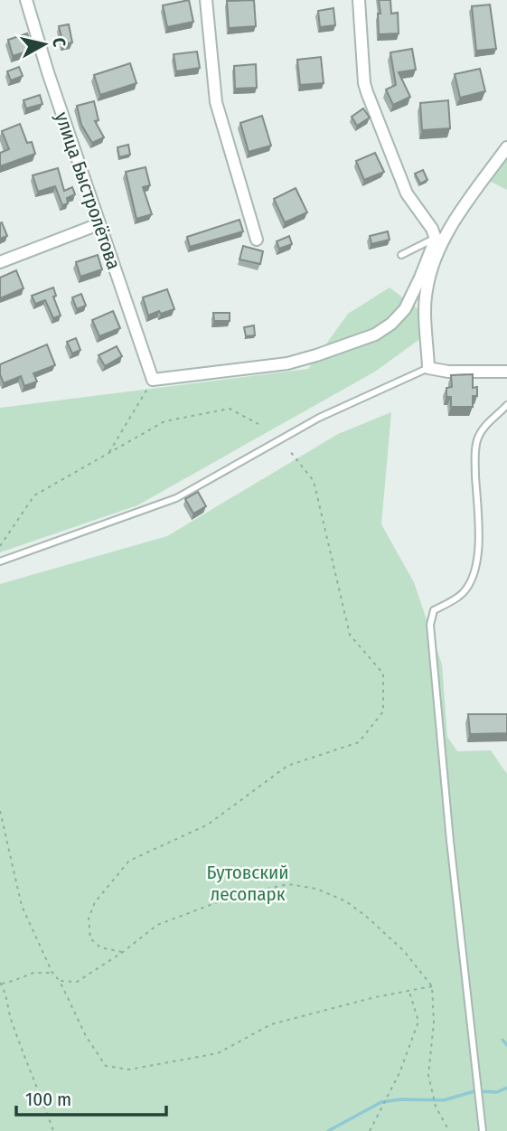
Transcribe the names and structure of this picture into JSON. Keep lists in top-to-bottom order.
{
  "streets": {
    "street": ["улица Быстролётова"]
  },
  "parks": ["Бутовский лесопарк"],
  "scale_bar": "100 m",
  "north": "right"
}
